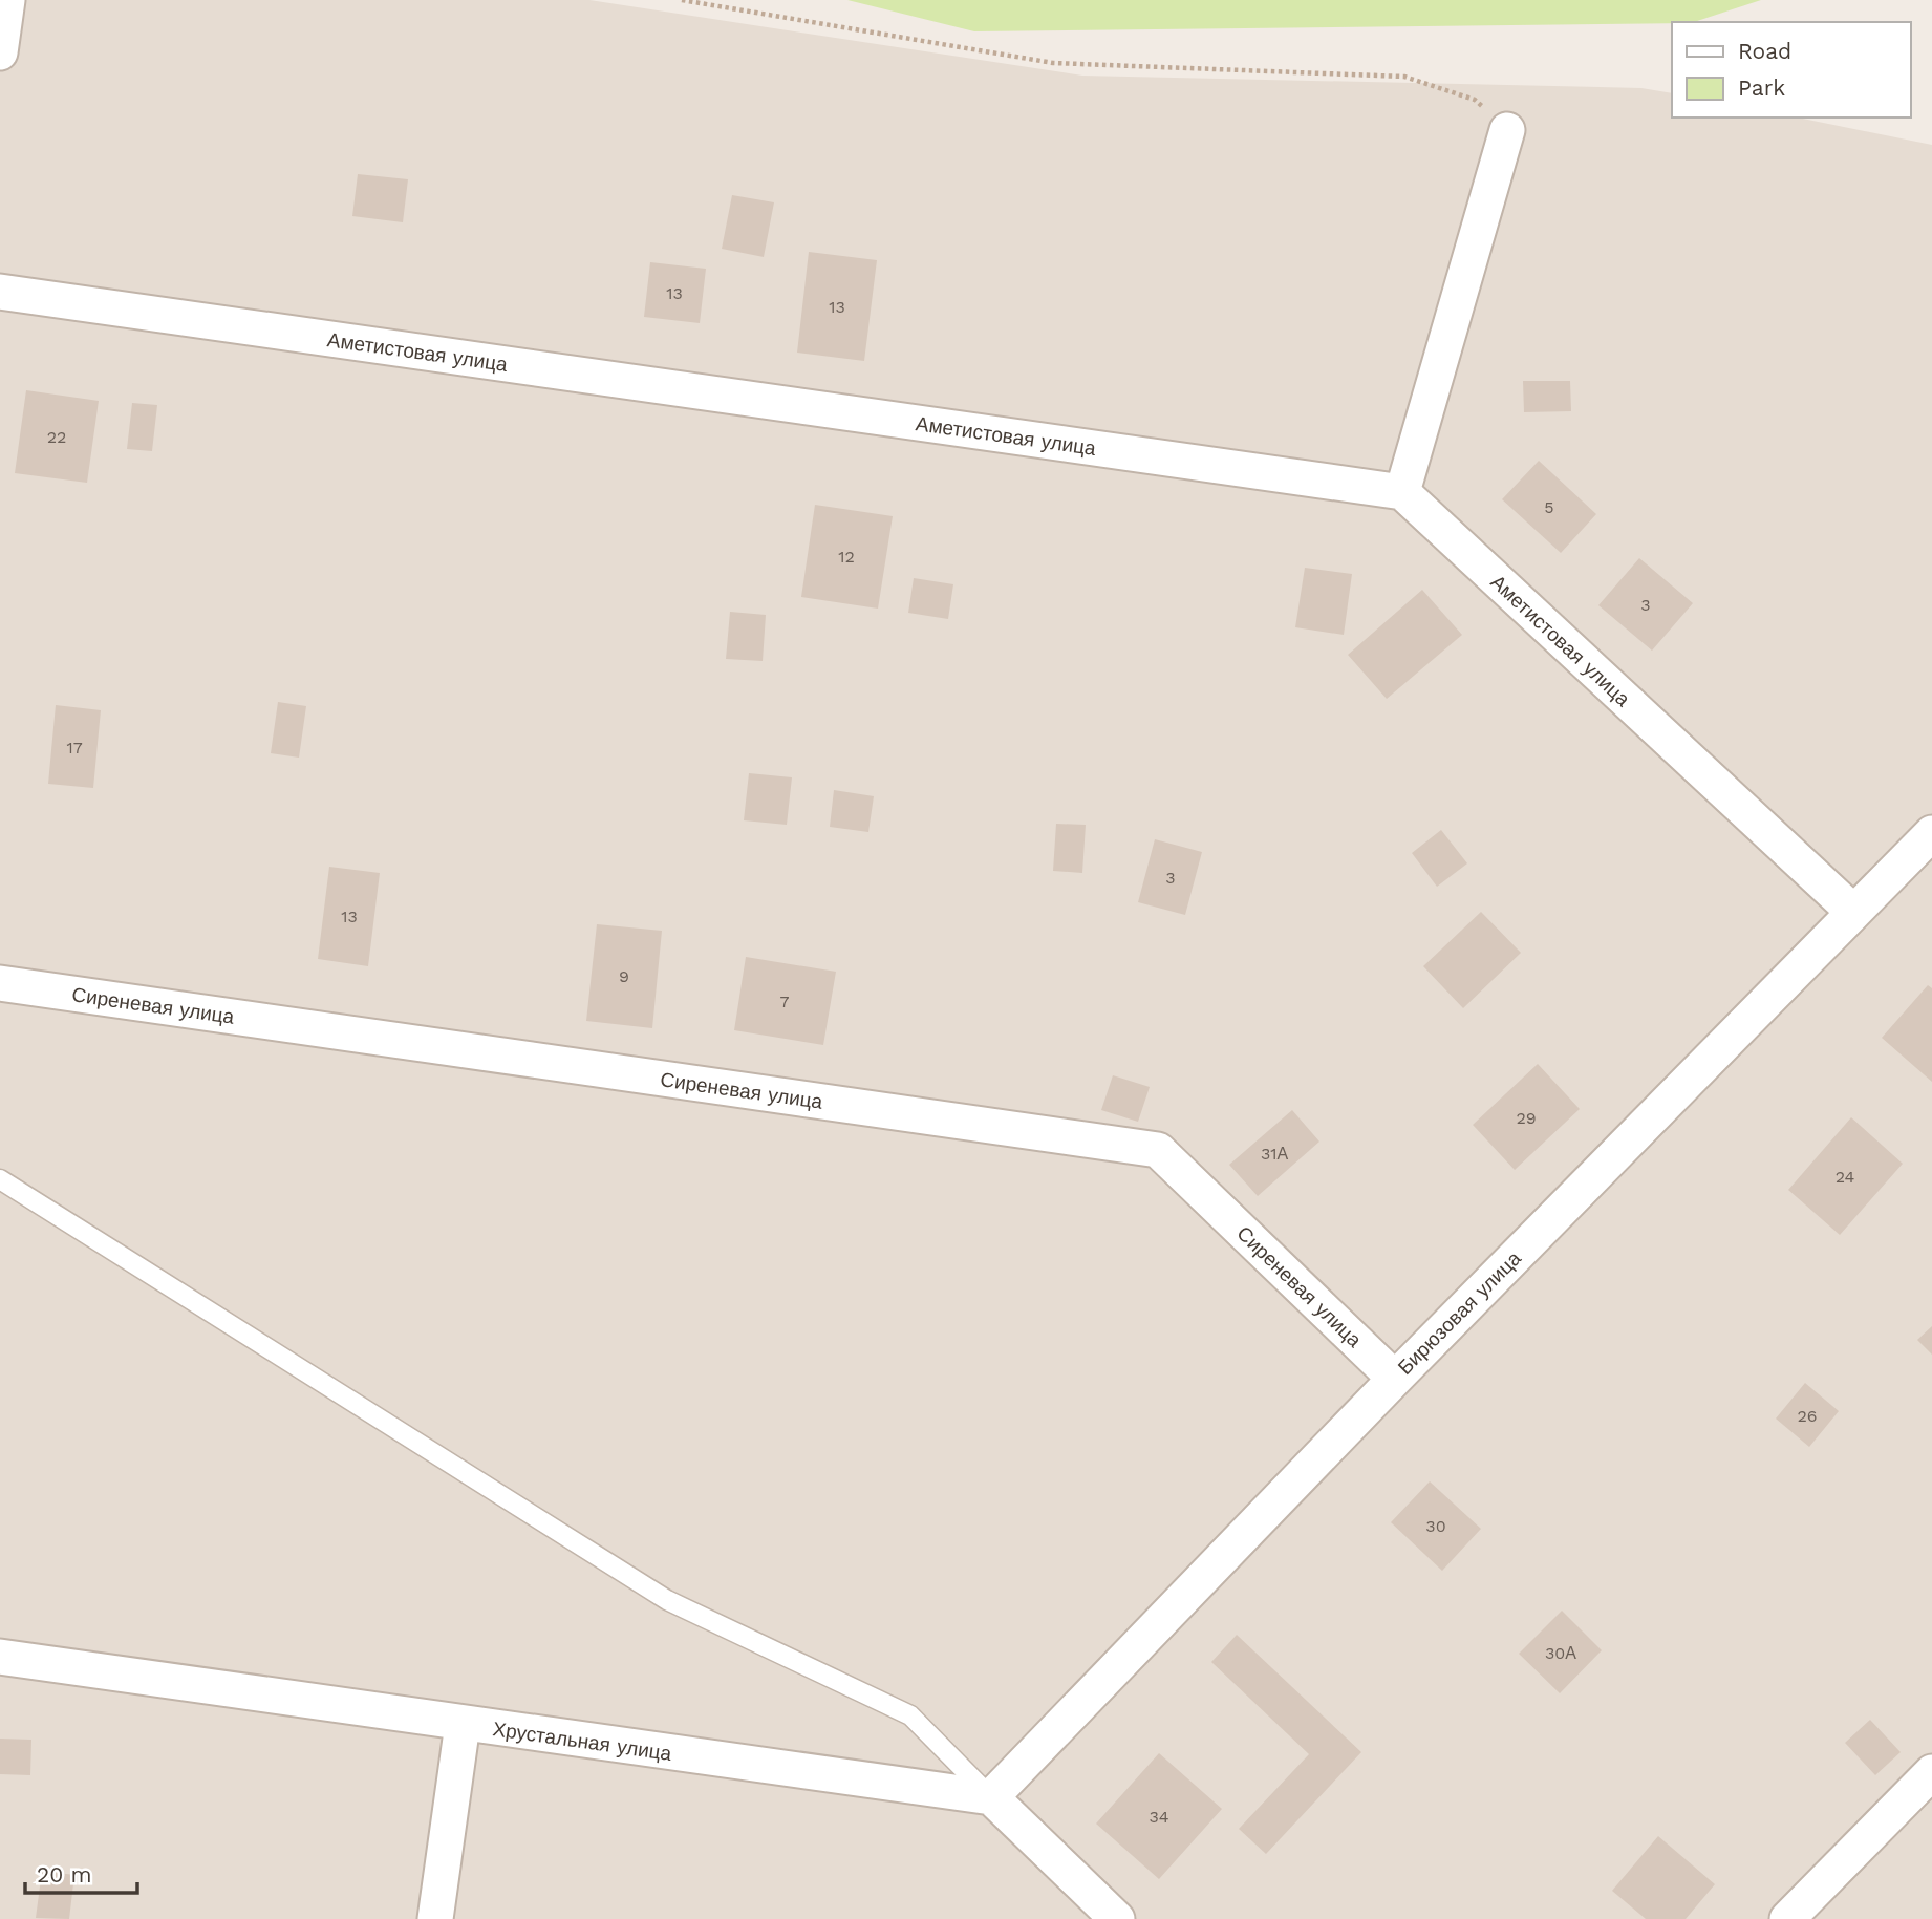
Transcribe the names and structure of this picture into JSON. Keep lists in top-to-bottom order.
{
  "streets": {
    "street": [
      "Аметистовая улица",
      "Сиреневая улица",
      "Бирюзовая улица",
      "Хрустальная улица"
    ]
  },
  "crossings": [
    ["Аметистовая улица", "Бирюзовая улица"],
    ["Сиреневая улица", "Бирюзовая улица"],
    ["Бирюзовая улица", "Хрустальная улица"]
  ],
  "house_numbers": [
    "13",
    "13",
    "22",
    "5",
    "12",
    "3",
    "17",
    "3",
    "13",
    "9",
    "7",
    "29",
    "31А",
    "24",
    "26",
    "30",
    "30А",
    "34"
  ],
  "legend": ["Road", "Park"],
  "scale_bar": "20 m"
}
